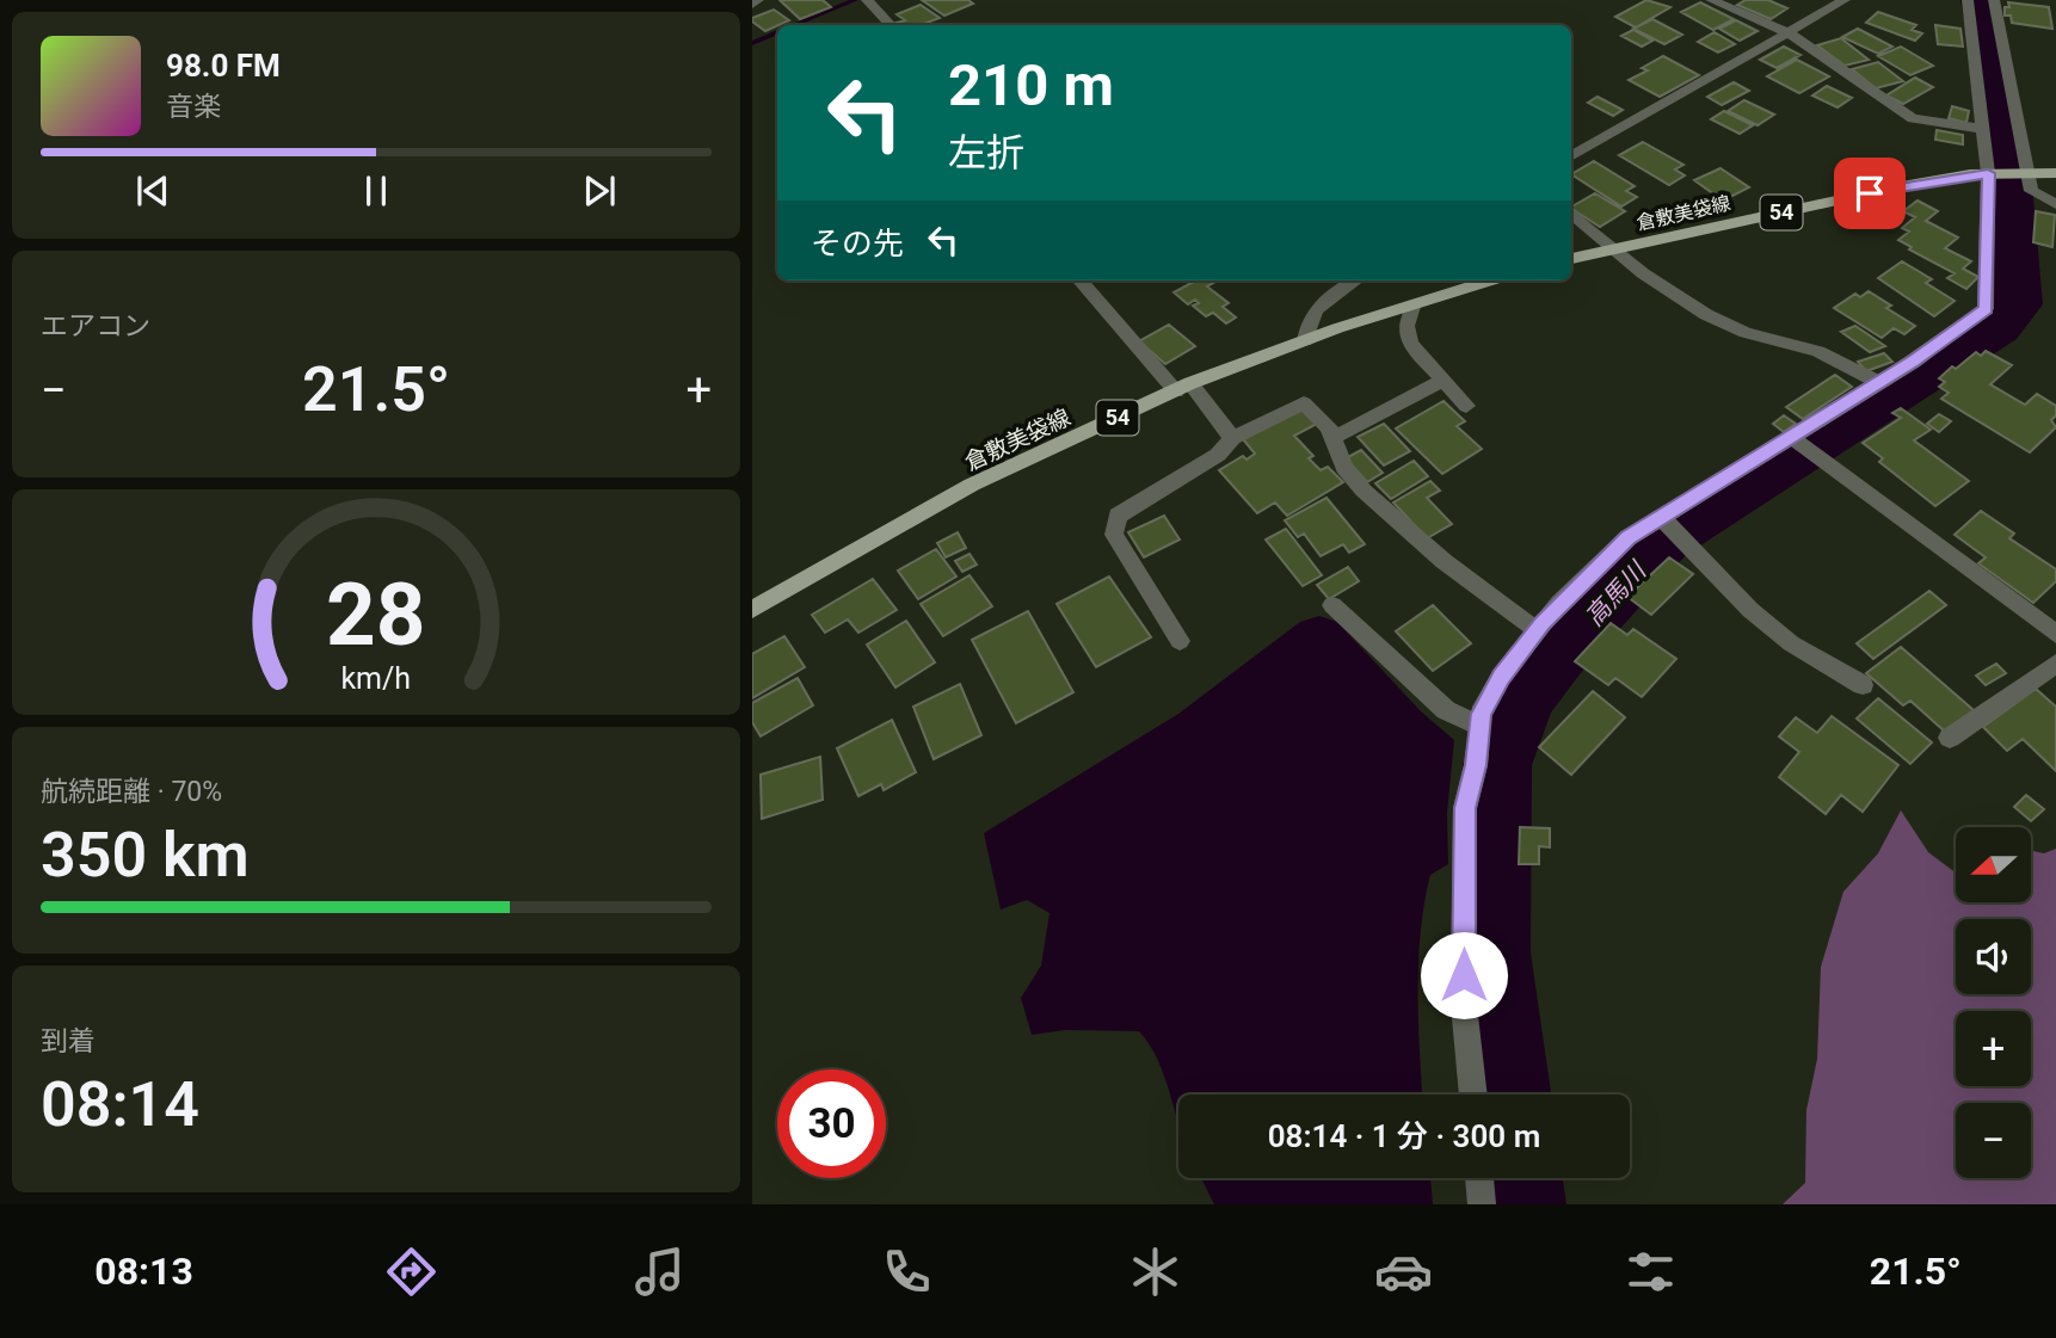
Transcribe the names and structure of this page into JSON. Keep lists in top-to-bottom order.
{
  "streets": {
    "main road": ["倉敷美袋線", "54"]
  },
  "water": ["高馬川"],
  "north": "left",
  "page": {
    "turn": ["210 m", "左折"],
    "song": ["98.0 FM", "音楽"],
    "then": "その先",
    "tile": [
      "エアコン",
      ["航続距離 · 70%", "350 km"],
      ["到着", "08:14"]
    ],
    "heat": ["−", "21.5°", "+"],
    "map_buttons": ["+", "−"],
    "limit": "30",
    "trip": "08:14 · 1 分 · 300 m",
    "tabs": ["08:13", "21.5°"],
    "gauge": ["28", "km/h"]
  }
}
